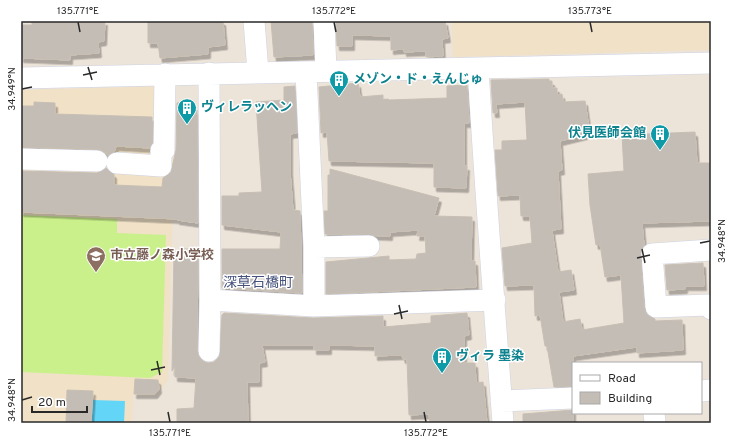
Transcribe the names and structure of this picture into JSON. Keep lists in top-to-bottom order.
{
  "districts": ["深草石橋町"],
  "places": {
    "building": [
      "メゾン・ド・えんじゅ",
      "ヴィレラッヘン",
      "伏見医師会館",
      "ヴィラ 墨染"
    ],
    "school or university": ["市立藤ノ森小学校"]
  },
  "legend": ["Road", "Building"],
  "scale_bar": "20 m",
  "coordinates": [
    "135.771°E",
    "135.772°E",
    "135.773°E",
    "34.949°N",
    "34.948°N"
  ]
}
